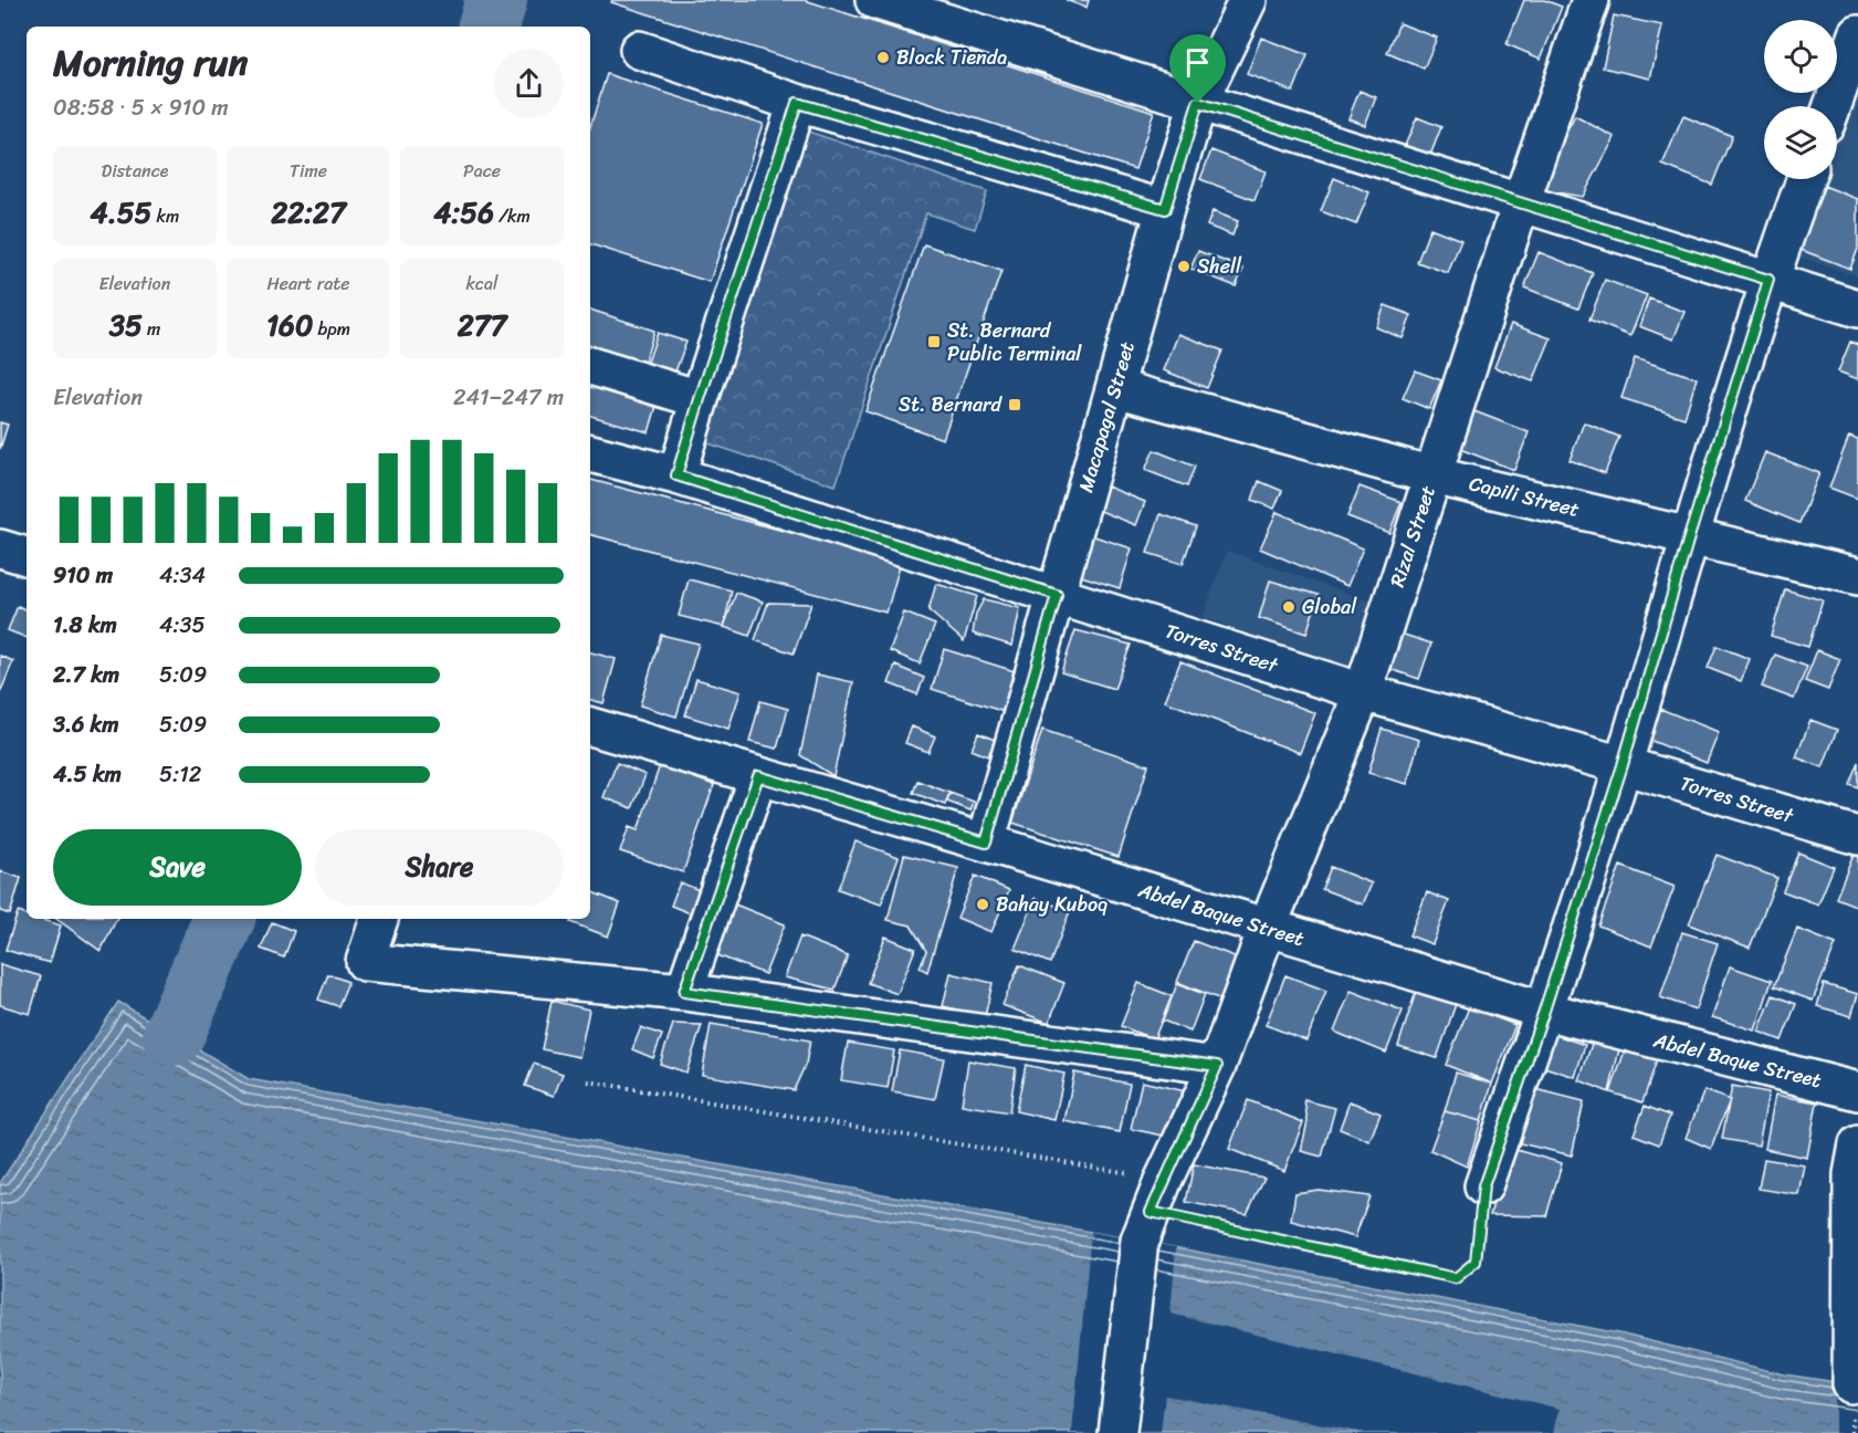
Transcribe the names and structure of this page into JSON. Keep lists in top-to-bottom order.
{
  "streets": {
    "street": [
      "Macapagal Street",
      "Capili Street",
      "Rizal Street",
      "Torres Street",
      "Abdel Baque Street"
    ]
  },
  "crossings": [
    ["Macapagal Street", "Capili Street"],
    ["Macapagal Street", "Torres Street"],
    ["Macapagal Street", "Abdel Baque Street"],
    ["Capili Street", "Rizal Street"],
    ["Rizal Street", "Torres Street"],
    ["Rizal Street", "Abdel Baque Street"]
  ],
  "places": {
    "other": [
      "Block Tienda",
      "Shell",
      "Global",
      "Bahay Kuboq"
    ],
    "transit": ["St. Bernard Public Terminal", "St. Bernard"]
  },
  "page": {
    "heading": ["Morning run", "08:58 · 5 × 910 m"],
    "stats": [
      ["Distance", "4.55 km"],
      ["Time", "22:27"],
      ["Pace", "4:56 /km"],
      ["Elevation", "35 m"],
      ["Heart rate", "160 bpm"],
      ["kcal", "277"]
    ],
    "chart": ["Elevation", "241–247 m"],
    "list": [
      {
        "name": "910 m",
        "note": "4:34"
      },
      {
        "name": "1.8 km",
        "note": "4:35"
      },
      {
        "name": "2.7 km",
        "note": "5:09"
      },
      {
        "name": "3.6 km",
        "note": "5:09"
      },
      {
        "name": "4.5 km",
        "note": "5:12"
      }
    ],
    "buttons": ["Save", "Share"]
  }
}
